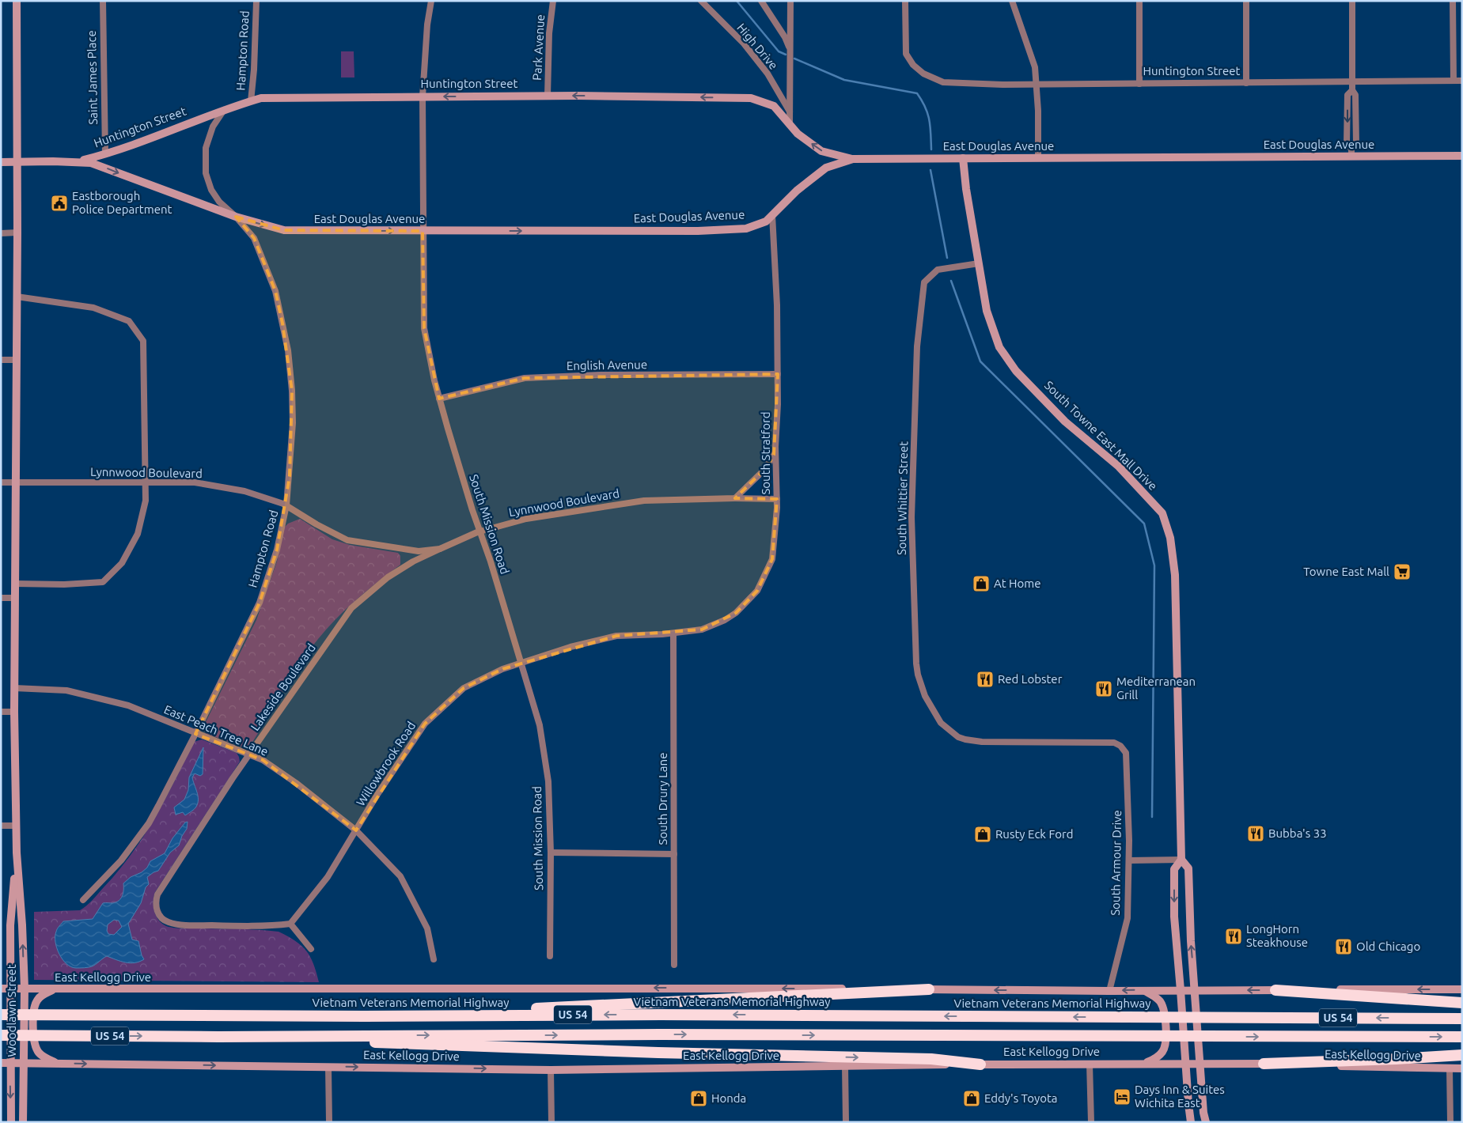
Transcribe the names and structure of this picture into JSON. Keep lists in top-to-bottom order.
{
  "streets": {
    "highway": ["Vietnam Veterans Memorial Highway", "US 54"],
    "main road": [
      "Huntington Street",
      "East Douglas Avenue",
      "South Towne East Mall Drive",
      "East Kellogg Drive",
      "Woodlawn Street"
    ],
    "street": [
      "High Drive",
      "Park Avenue",
      "Hampton Road",
      "Saint James Place",
      "English Avenue",
      "South Stratford",
      "Lynnwood Boulevard",
      "South Whittier Street",
      "South Mission Road",
      "Lakeside Boulevard",
      "East Peach Tree Lane",
      "Willowbrook Road",
      "South Drury Lane",
      "South Armour Drive"
    ]
  },
  "crossings": [
    ["Park Avenue", "Huntington Street"],
    ["Hampton Road", "Huntington Street"],
    ["Hampton Road", "East Douglas Avenue"],
    ["Hampton Road", "Lynnwood Boulevard"],
    ["Hampton Road", "East Peach Tree Lane"],
    ["Huntington Street", "Saint James Place"],
    ["Huntington Street", "East Douglas Avenue"],
    ["Huntington Street", "South Mission Road"],
    ["East Douglas Avenue", "South Towne East Mall Drive"],
    ["East Douglas Avenue", "South Stratford"],
    ["East Douglas Avenue", "South Mission Road"],
    ["East Douglas Avenue", "Woodlawn Street"],
    ["English Avenue", "South Stratford"],
    ["English Avenue", "South Mission Road"],
    ["South Towne East Mall Drive", "South Whittier Street"],
    ["South Towne East Mall Drive", "East Kellogg Drive"],
    ["South Stratford", "Lynnwood Boulevard"],
    ["South Stratford", "Willowbrook Road"],
    ["South Stratford", "South Drury Lane"],
    ["Lynnwood Boulevard", "South Mission Road"],
    ["Lynnwood Boulevard", "Lakeside Boulevard"],
    ["Lynnwood Boulevard", "Woodlawn Street"],
    ["South Whittier Street", "South Armour Drive"],
    ["South Mission Road", "Willowbrook Road"],
    ["Lakeside Boulevard", "East Peach Tree Lane"],
    ["Lakeside Boulevard", "Willowbrook Road"],
    ["East Peach Tree Lane", "Willowbrook Road"],
    ["East Peach Tree Lane", "Woodlawn Street"],
    ["Willowbrook Road", "South Drury Lane"],
    ["South Armour Drive", "East Kellogg Drive"],
    ["East Kellogg Drive", "Woodlawn Street"]
  ],
  "one_way": ["East Douglas Avenue"],
  "places": {
    "public building": ["Eastborough Police Department"],
    "supermarket": ["Towne East Mall"],
    "shop": [
      "At Home",
      "Rusty Eck Ford",
      "Honda",
      "Eddy's Toyota"
    ],
    "restaurant": [
      "Red Lobster",
      "Mediterranean Grill",
      "Bubba's 33",
      "LongHorn Steakhouse",
      "Old Chicago"
    ],
    "hotel": ["Days Inn & Suites Wichita East"]
  }
}
